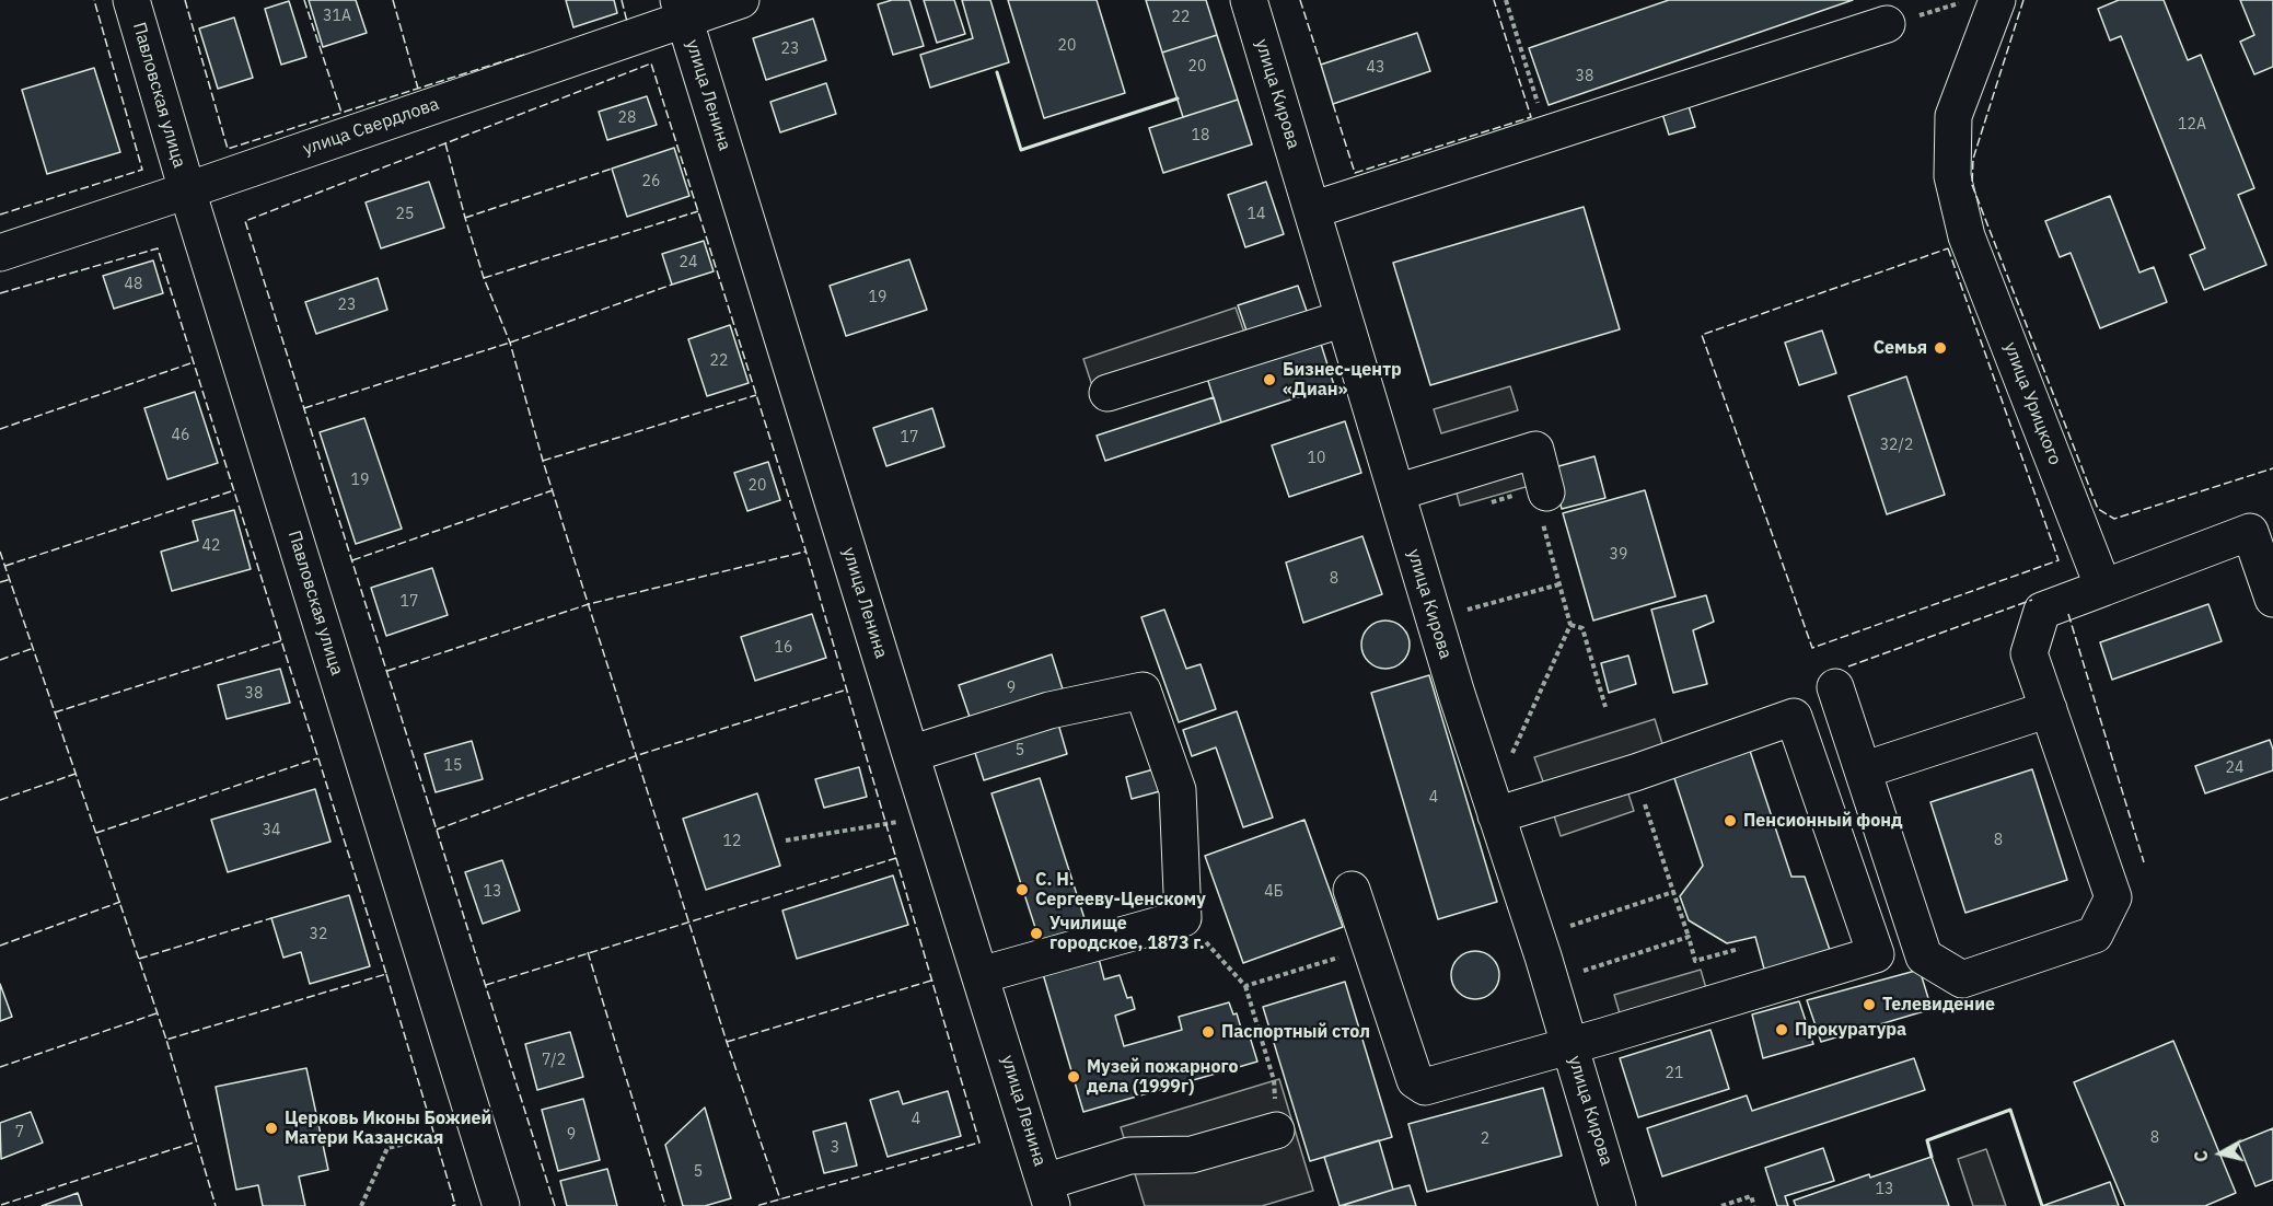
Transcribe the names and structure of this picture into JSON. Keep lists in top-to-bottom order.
{
  "streets": {
    "street": [
      "улица Кирова",
      "Павловская улица",
      "улица Ленина",
      "улица Свердлова",
      "улица Урицкого"
    ]
  },
  "crossings": [
    ["Павловская улица", "улица Свердлова"],
    ["улица Ленина", "улица Свердлова"]
  ],
  "places": [
    "Семья",
    "Бизнес-центр «Диан»",
    "Пенсионный фонд",
    "С. Н. Сергееву-Ценскому",
    "Училище городское, 1873 г.",
    "Телевидение",
    "Прокуратура",
    "Паспортный стол",
    "Музей пожарного дела (1999г)",
    "Церковь Иконы Божией Матери Казанская"
  ],
  "house_numbers": [
    "31А",
    "22",
    "20",
    "23",
    "20",
    "43",
    "38",
    "28",
    "12А",
    "18",
    "26",
    "25",
    "14",
    "24",
    "48",
    "19",
    "23",
    "22",
    "46",
    "17",
    "32/2",
    "10",
    "19",
    "20",
    "42",
    "39",
    "8",
    "17",
    "16",
    "9",
    "38",
    "5",
    "15",
    "24",
    "4",
    "34",
    "8",
    "12",
    "13",
    "4Б",
    "32",
    "7/2",
    "21",
    "4",
    "7",
    "9",
    "8",
    "2",
    "3",
    "5",
    "13"
  ],
  "north": "left"
}
